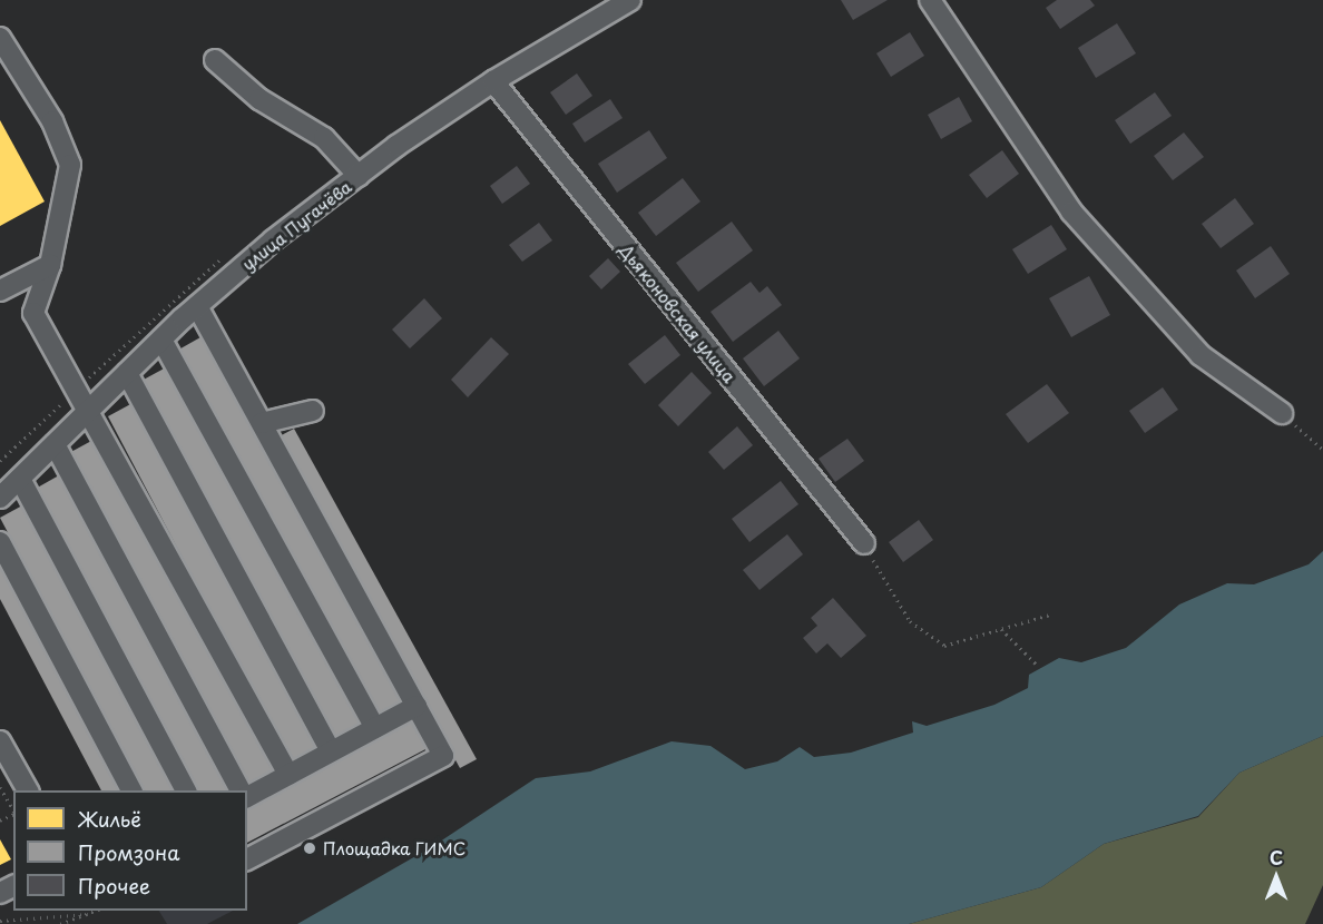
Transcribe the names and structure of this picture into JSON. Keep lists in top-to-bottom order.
{
  "streets": {
    "street": ["улица Пугачёва", "Дьяконовская улица"]
  },
  "crossings": [
    ["улица Пугачёва", "Дьяконовская улица"]
  ],
  "places": ["Площадка ГИМС"],
  "legend": ["Жильё", "Промзона", "Прочее"],
  "north": "top"
}
